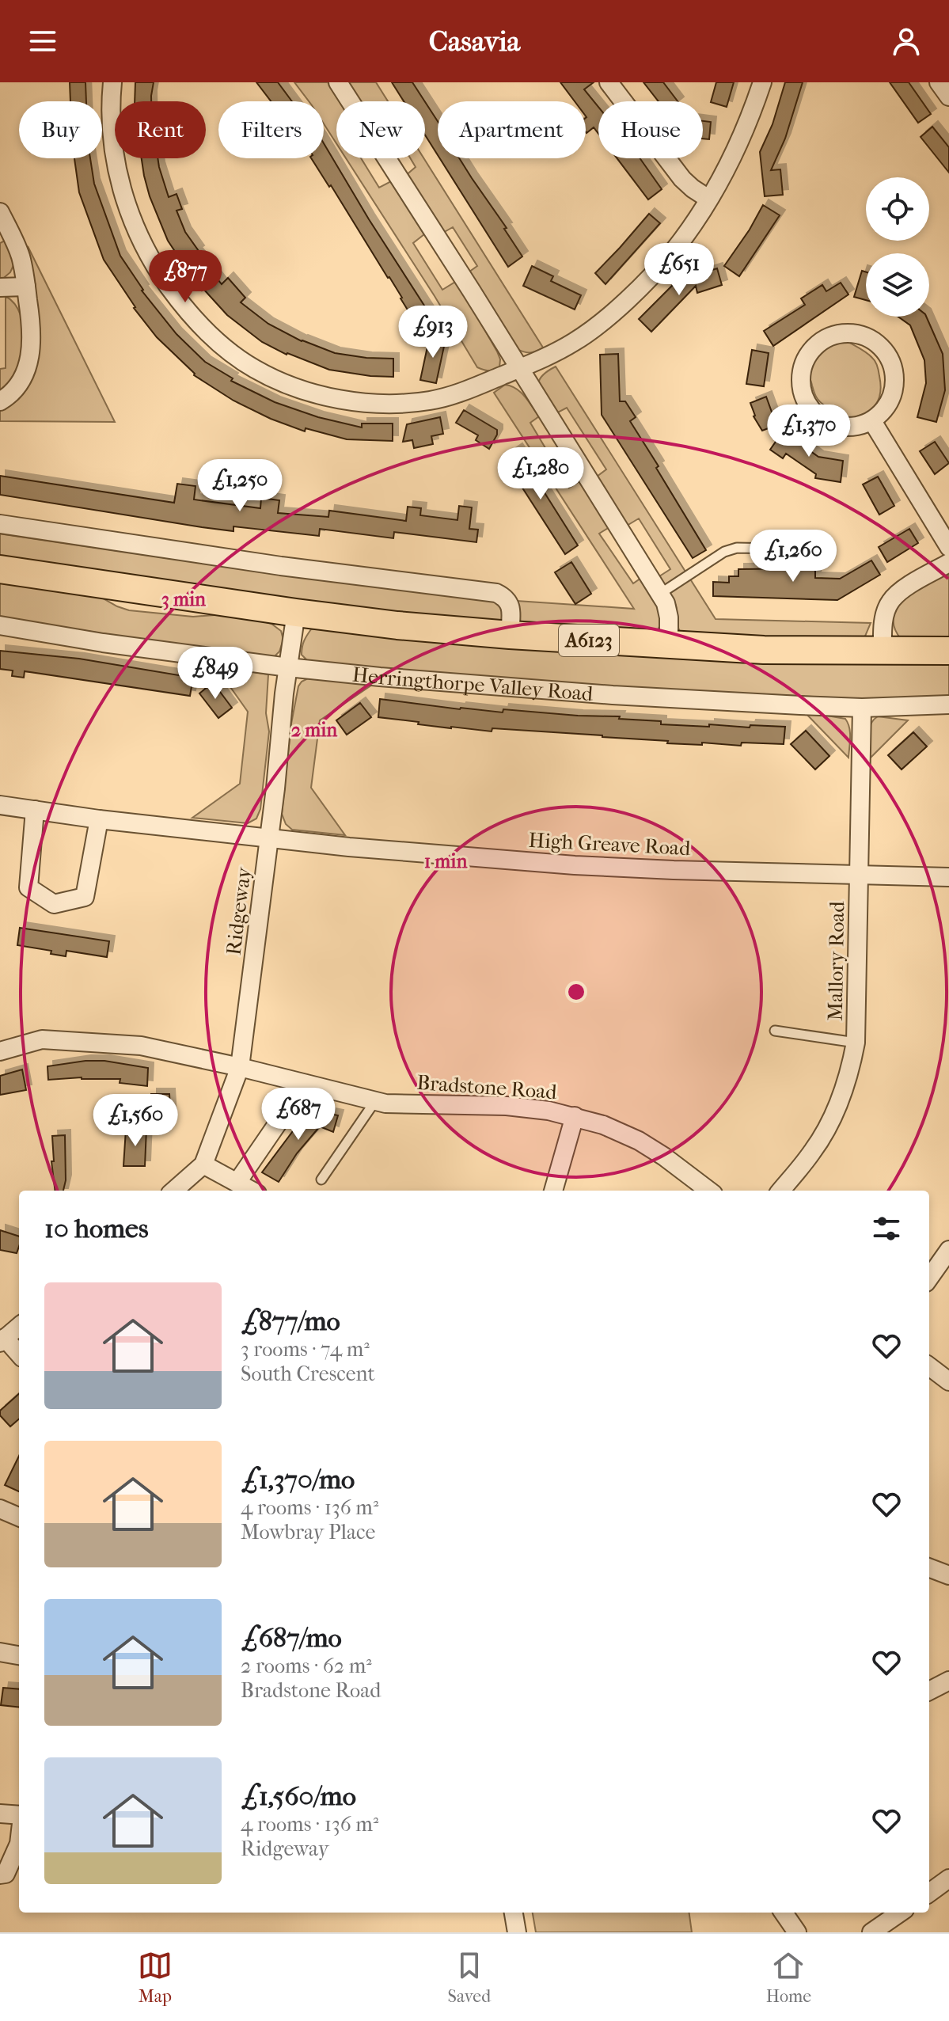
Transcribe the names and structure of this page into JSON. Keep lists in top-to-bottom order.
{
  "streets": {
    "main road": ["A6123"],
    "street": [
      "Herringthorpe Valley Road",
      "High Greave Road",
      "Ridgeway",
      "Mallory Road",
      "Bradstone Road"
    ]
  },
  "crossings": [
    ["A6123", "Ridgeway"],
    ["Herringthorpe Valley Road", "Ridgeway"],
    ["Herringthorpe Valley Road", "Mallory Road"],
    ["High Greave Road", "Ridgeway"],
    ["High Greave Road", "Mallory Road"],
    ["Ridgeway", "Bradstone Road"]
  ],
  "page": {
    "header": "Casavia",
    "chip": [
      "Buy",
      "Rent",
      "Filters",
      "New",
      "Apartment",
      "House"
    ],
    "price": [
      "£651",
      "£877",
      "£913",
      "£1,370",
      "£1,280",
      "£1,250",
      "£1,260",
      "£849",
      "£687",
      "£1,560"
    ],
    "heading": "10 homes",
    "list": [
      {
        "name": "£877/mo",
        "note": "3 rooms · 74 m² · South Crescent"
      },
      {
        "name": "£1,370/mo",
        "note": "4 rooms · 136 m² · Mowbray Place"
      },
      {
        "name": "£687/mo",
        "note": "2 rooms · 62 m² · Bradstone Road"
      },
      {
        "name": "£1,560/mo",
        "note": "4 rooms · 136 m² · Ridgeway"
      }
    ],
    "tabs": ["Map", "Saved", "Home"]
  },
  "rings": ["3 min", "2 min", "1 min"]
}
